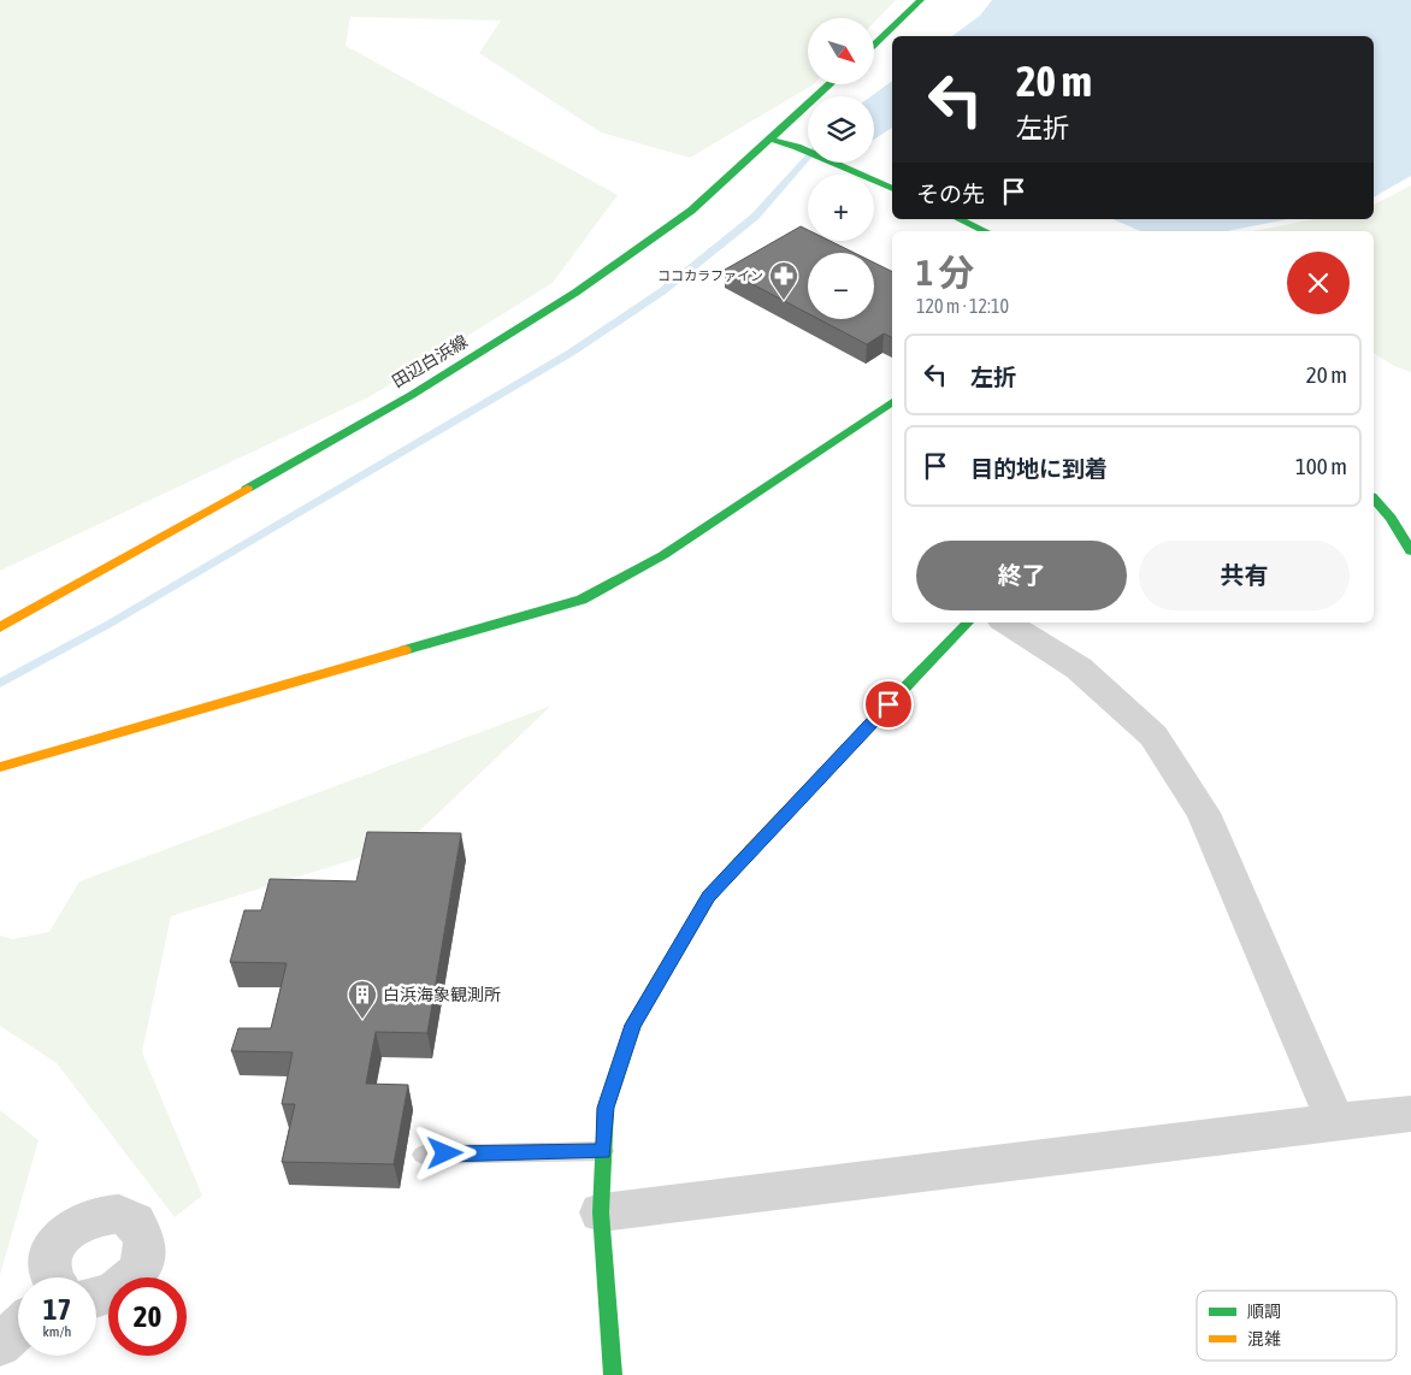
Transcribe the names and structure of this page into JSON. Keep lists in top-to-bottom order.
{
  "streets": {
    "street": ["田辺白浜線"]
  },
  "places": {
    "pharmacy": ["ココカラファイン"],
    "building": ["白浜海象観測所"]
  },
  "legend": ["順調", "混雑"],
  "north": "bottom right",
  "page": {
    "map_buttons": ["+", "−"],
    "turn": ["20 m", "左折"],
    "then": "その先",
    "heading": ["1 分", "120 m · 12:10"],
    "list": [
      {
        "name": "左折",
        "value": "20 m"
      },
      {
        "name": "目的地に到着",
        "value": "100 m"
      }
    ],
    "buttons": ["終了", "共有"],
    "speed": "17 km/h",
    "limit": "20"
  }
}
